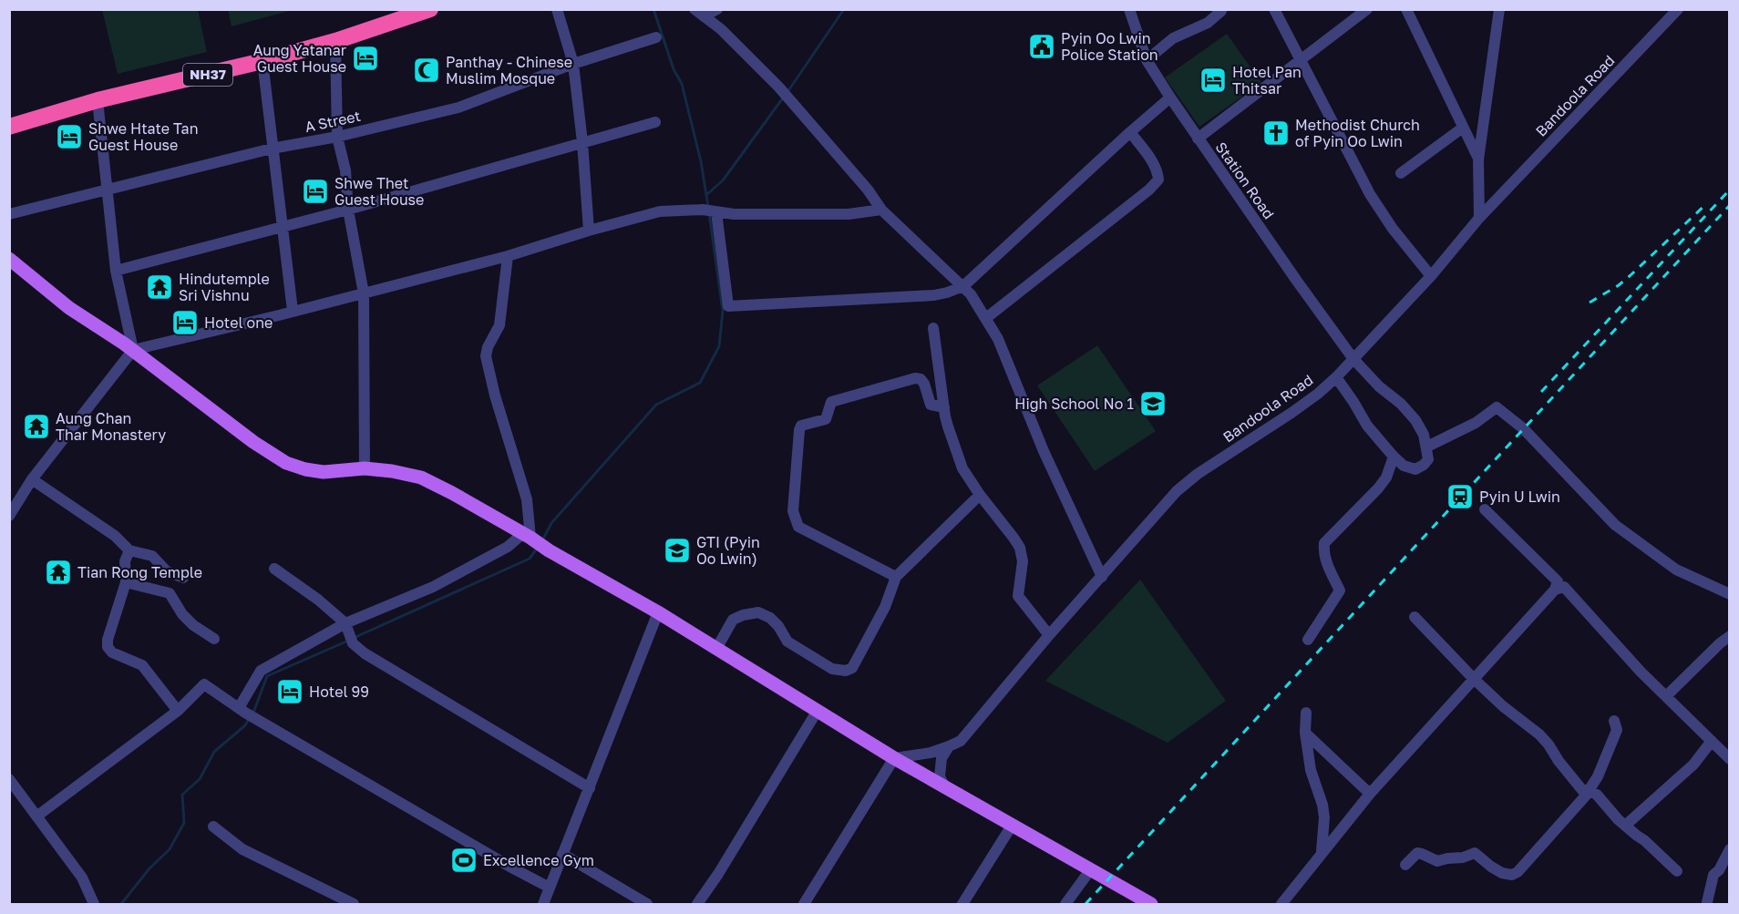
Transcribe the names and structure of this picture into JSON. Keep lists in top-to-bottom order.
{
  "streets": {
    "highway": ["NH37"],
    "street": ["Bandoola Road", "A Street", "Station Road"]
  },
  "crossings": [
    ["Bandoola Road", "Station Road"]
  ],
  "places": {
    "public building": ["Pyin Oo Lwin Police Station"],
    "hotel": [
      "Aung Yatanar Guest House",
      "Hotel Pan Thitsar",
      "Shwe Htate Tan Guest House",
      "Shwe Thet Guest House",
      "Hotel one",
      "Hotel 99"
    ],
    "mosque": ["Panthay - Chinese Muslim Mosque"],
    "church": ["Methodist Church of Pyin Oo Lwin"],
    "temple": ["Hindutemple Sri Vishnu", "Aung Chan Thar Monastery", "Tian Rong Temple"],
    "school or university": ["High School No 1", "GTI (Pyin Oo Lwin)"],
    "station": ["Pyin U Lwin"],
    "sports": ["Excellence Gym"]
  }
}
